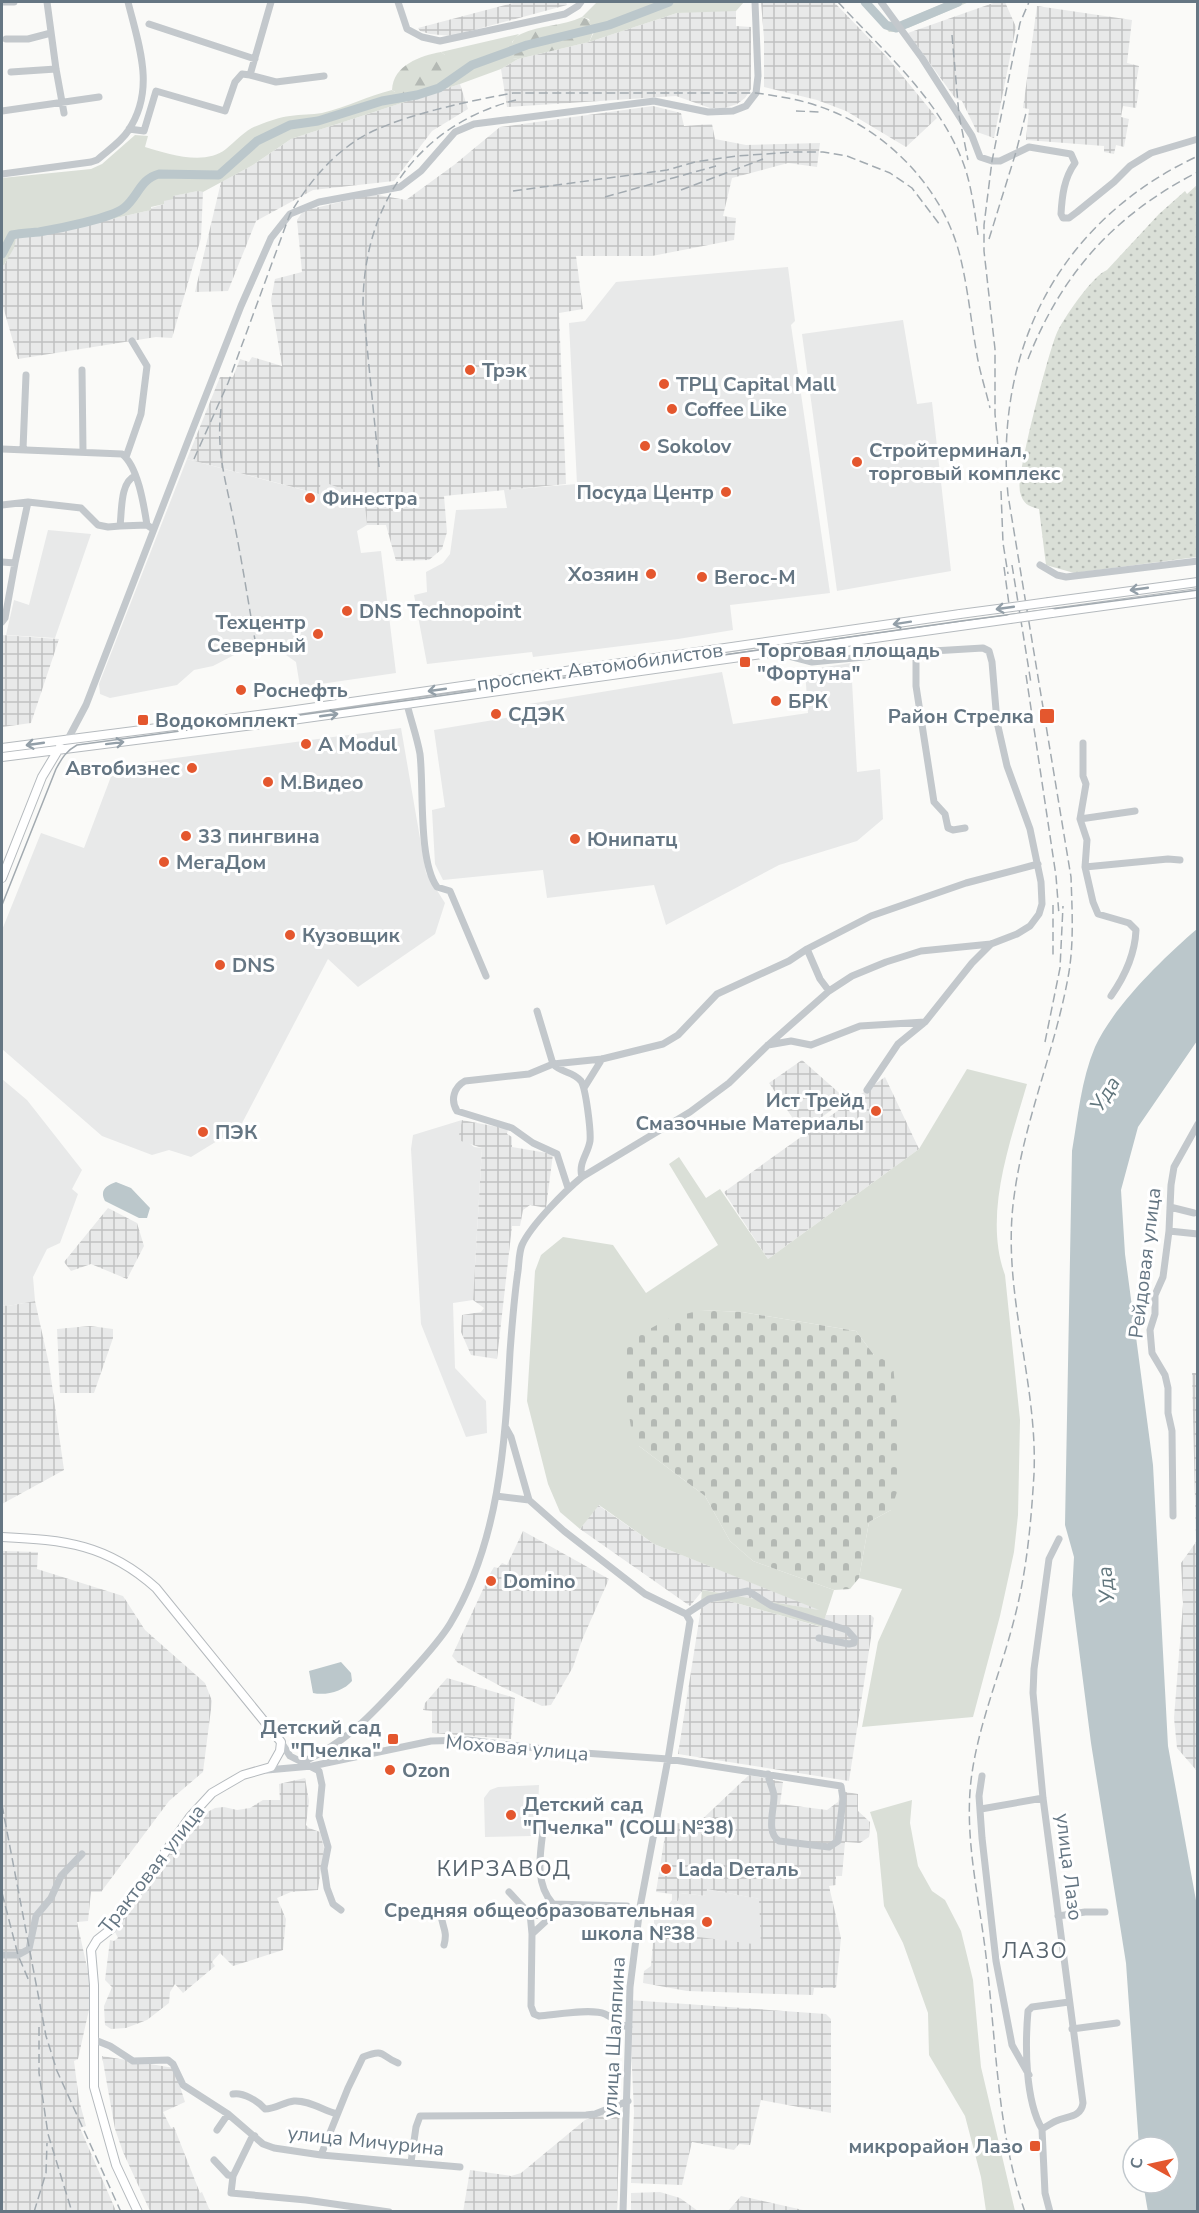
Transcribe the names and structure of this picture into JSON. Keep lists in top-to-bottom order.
{
  "streets": {
    "main road": ["проспект Автомобилистов", "Трактовая улица"],
    "street": [
      "Рейдовая улица",
      "Моховая улица",
      "улица Лазо",
      "улица Шаляпина",
      "улица Мичурина"
    ]
  },
  "crossings": [
    ["Моховая улица", "Трактовая улица"],
    ["Моховая улица", "улица Шаляпина"],
    ["Трактовая улица", "улица Мичурина"]
  ],
  "districts": ["КИРЗАВОД", "ЛАЗО"],
  "water": ["Уда"],
  "places": {
    "other": [
      "Трэк",
      "ТРЦ Capital Mall",
      "Coffee Like",
      "Sokolov",
      "Стройтерминал, торговый комплекс",
      "Посуда Центр",
      "Финестра",
      "Хозяин",
      "Вегос-М",
      "DNS Technopoint",
      "Техцентр Северный",
      "Роснефть",
      "БРК",
      "СДЭК",
      "A Modul",
      "Автобизнес",
      "М.Видео",
      "33 пингвина",
      "Юнипатц",
      "МегаДом",
      "Кузовщик",
      "DNS",
      "Ист Трейд Смазочные Материалы",
      "ПЭК",
      "Domino",
      "Ozon",
      "Детский сад \"Пчелка\" (СОШ №38)",
      "Lada Dеталь",
      "Средняя общеобразовательная школа №38"
    ],
    "transit": [
      "Торговая площадь \"Фортуна\"",
      "Район Стрелка",
      "Водокомплект",
      "Детский сад \"Пчелка\"",
      "микрорайон Лазо"
    ]
  },
  "north": "left"
}
